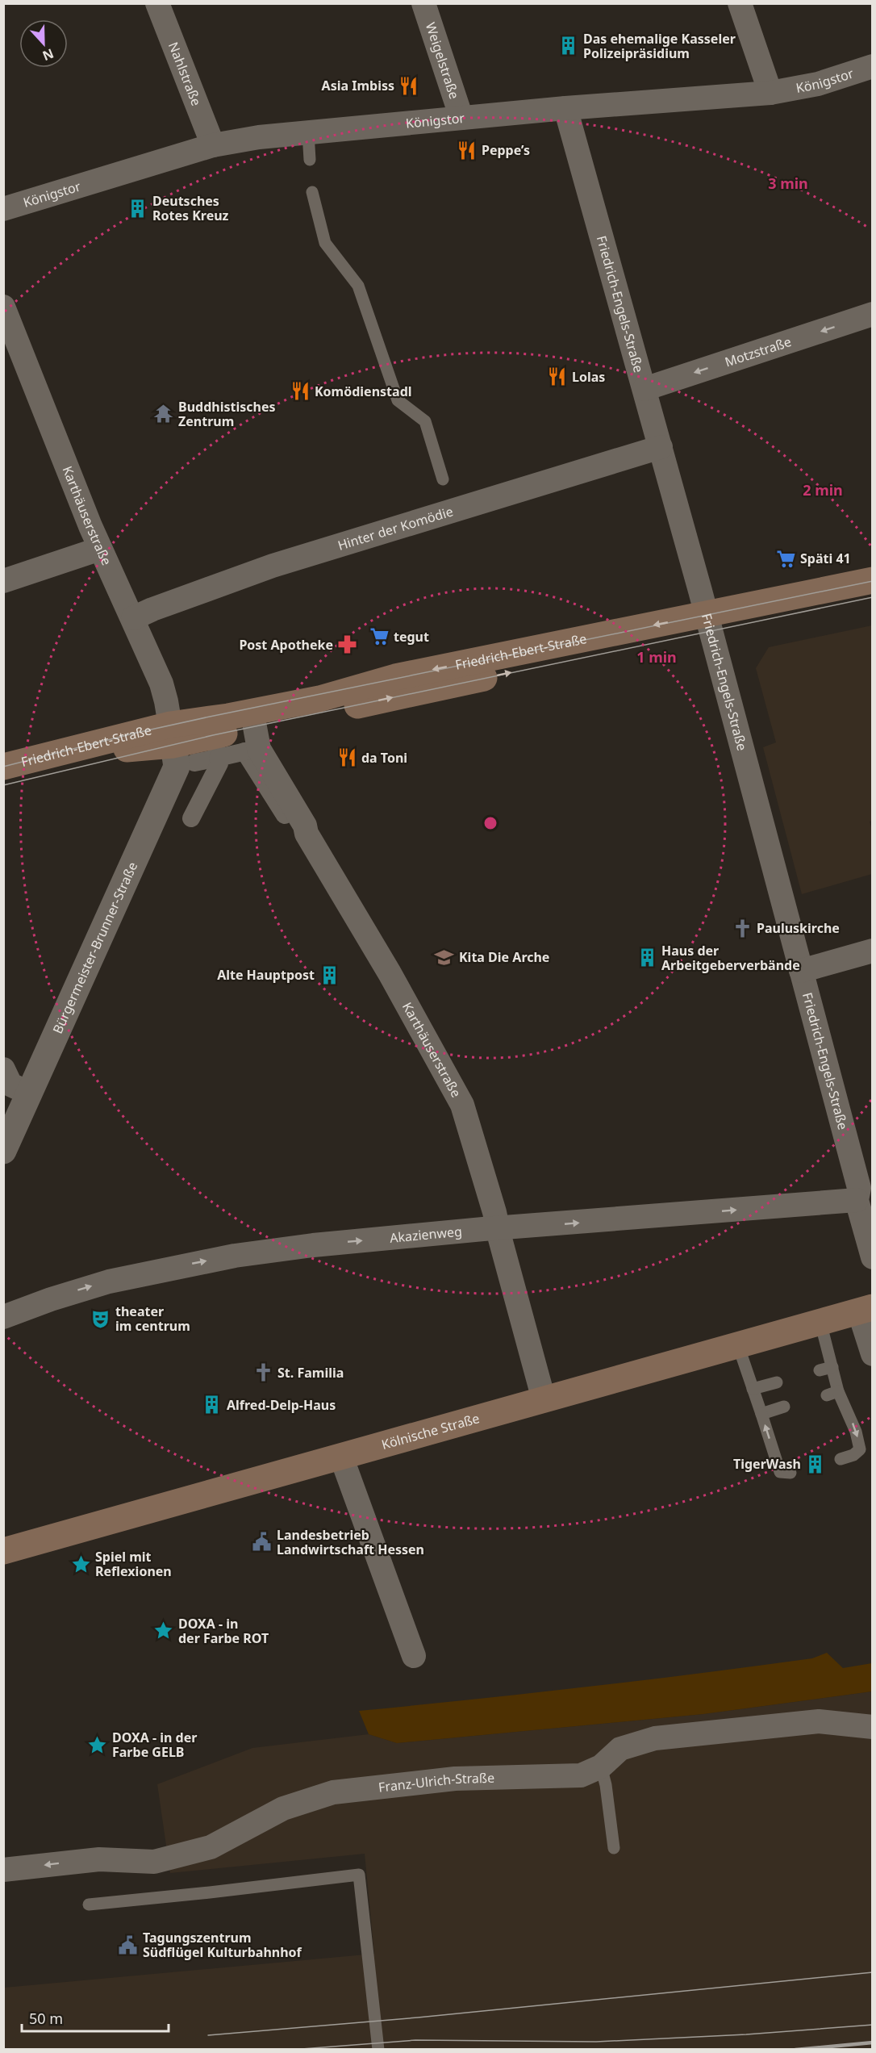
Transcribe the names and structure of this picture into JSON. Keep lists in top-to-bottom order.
{
  "streets": {
    "main road": ["Friedrich-Ebert-Straße", "Kölnische Straße"],
    "street": [
      "Weigelstraße",
      "Nahlstraße",
      "Königstor",
      "Friedrich-Engels-Straße",
      "Motzstraße",
      "Karthäuserstraße",
      "Hinter der Komödie",
      "Bürgermeister-Brunner-Straße",
      "Akazienweg",
      "Franz-Ulrich-Straße"
    ]
  },
  "crossings": [
    ["Weigelstraße", "Königstor"],
    ["Nahlstraße", "Königstor"],
    ["Königstor", "Friedrich-Engels-Straße"],
    ["Friedrich-Engels-Straße", "Motzstraße"],
    ["Friedrich-Engels-Straße", "Hinter der Komödie"],
    ["Friedrich-Engels-Straße", "Friedrich-Ebert-Straße"],
    ["Friedrich-Engels-Straße", "Akazienweg"],
    ["Karthäuserstraße", "Hinter der Komödie"],
    ["Karthäuserstraße", "Friedrich-Ebert-Straße"],
    ["Karthäuserstraße", "Bürgermeister-Brunner-Straße"],
    ["Karthäuserstraße", "Akazienweg"],
    ["Karthäuserstraße", "Kölnische Straße"],
    ["Friedrich-Ebert-Straße", "Bürgermeister-Brunner-Straße"]
  ],
  "one_way": ["Motzstraße", "Akazienweg", "Franz-Ulrich-Straße"],
  "places": {
    "building": [
      "Das ehemalige Kasseler Polizeipräsidium",
      "Deutsches Rotes Kreuz",
      "Haus der Arbeitgeberverbände",
      "Alte Hauptpost",
      "Alfred-Delp-Haus",
      "TigerWash"
    ],
    "restaurant": [
      "Asia Imbiss",
      "Peppe’s",
      "Lolas",
      "Komödienstadl",
      "da Toni"
    ],
    "temple": ["Buddhistisches Zentrum"],
    "supermarket": ["Späti 41", "tegut"],
    "pharmacy": ["Post Apotheke"],
    "church": ["Pauluskirche", "St. Familia"],
    "school or university": ["Kita Die Arche"],
    "theatre": ["theater im centrum"],
    "public building": ["Landesbetrieb Landwirtschaft Hessen", "Tagungszentrum Südflügel Kulturbahnhof"],
    "place": ["Spiel mit Reflexionen", "DOXA - in der Farbe ROT", "DOXA - in der Farbe GELB"]
  },
  "scale_bar": "50 m",
  "north": "bottom",
  "rings": ["3 min", "2 min", "1 min"]
}
